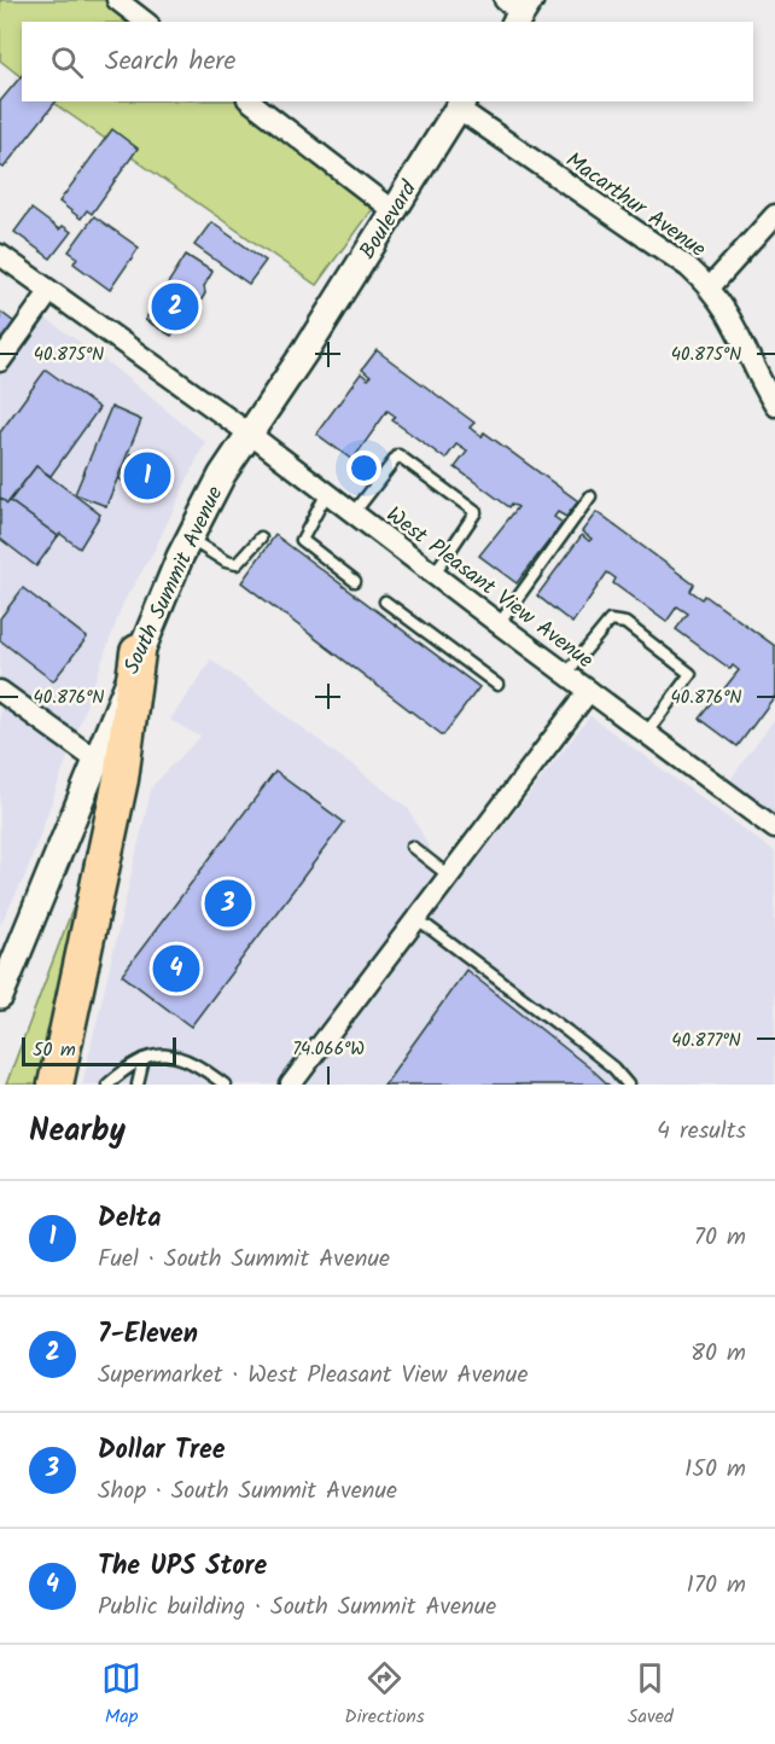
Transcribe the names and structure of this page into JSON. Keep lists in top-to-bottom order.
{
  "streets": {
    "street": [
      "Macarthur Avenue",
      "Boulevard",
      "South Summit Avenue",
      "West Pleasant View Avenue"
    ]
  },
  "crossings": [
    ["Macarthur Avenue", "Boulevard"],
    ["Boulevard", "South Summit Avenue"],
    ["South Summit Avenue", "West Pleasant View Avenue"]
  ],
  "scale_bar": "50 m",
  "page": {
    "search": "Search here",
    "pins": [
      "2",
      "1",
      "3",
      "4"
    ],
    "scale": "50 m",
    "heading": ["Nearby", "4 results"],
    "list": [
      {
        "mark": "1",
        "name": "Delta",
        "note": "Fuel · South Summit Avenue",
        "value": "70 m"
      },
      {
        "mark": "2",
        "name": "7-Eleven",
        "note": "Supermarket · West Pleasant View Avenue",
        "value": "80 m"
      },
      {
        "mark": "3",
        "name": "Dollar Tree",
        "note": "Shop · South Summit Avenue",
        "value": "150 m"
      },
      {
        "mark": "4",
        "name": "The UPS Store",
        "note": "Public building · South Summit Avenue",
        "value": "170 m"
      }
    ],
    "nav": ["Map", "Directions", "Saved"]
  },
  "coordinates": [
    "40.875°N",
    "40.876°N",
    "40.877°N",
    "74.066°W"
  ]
}
